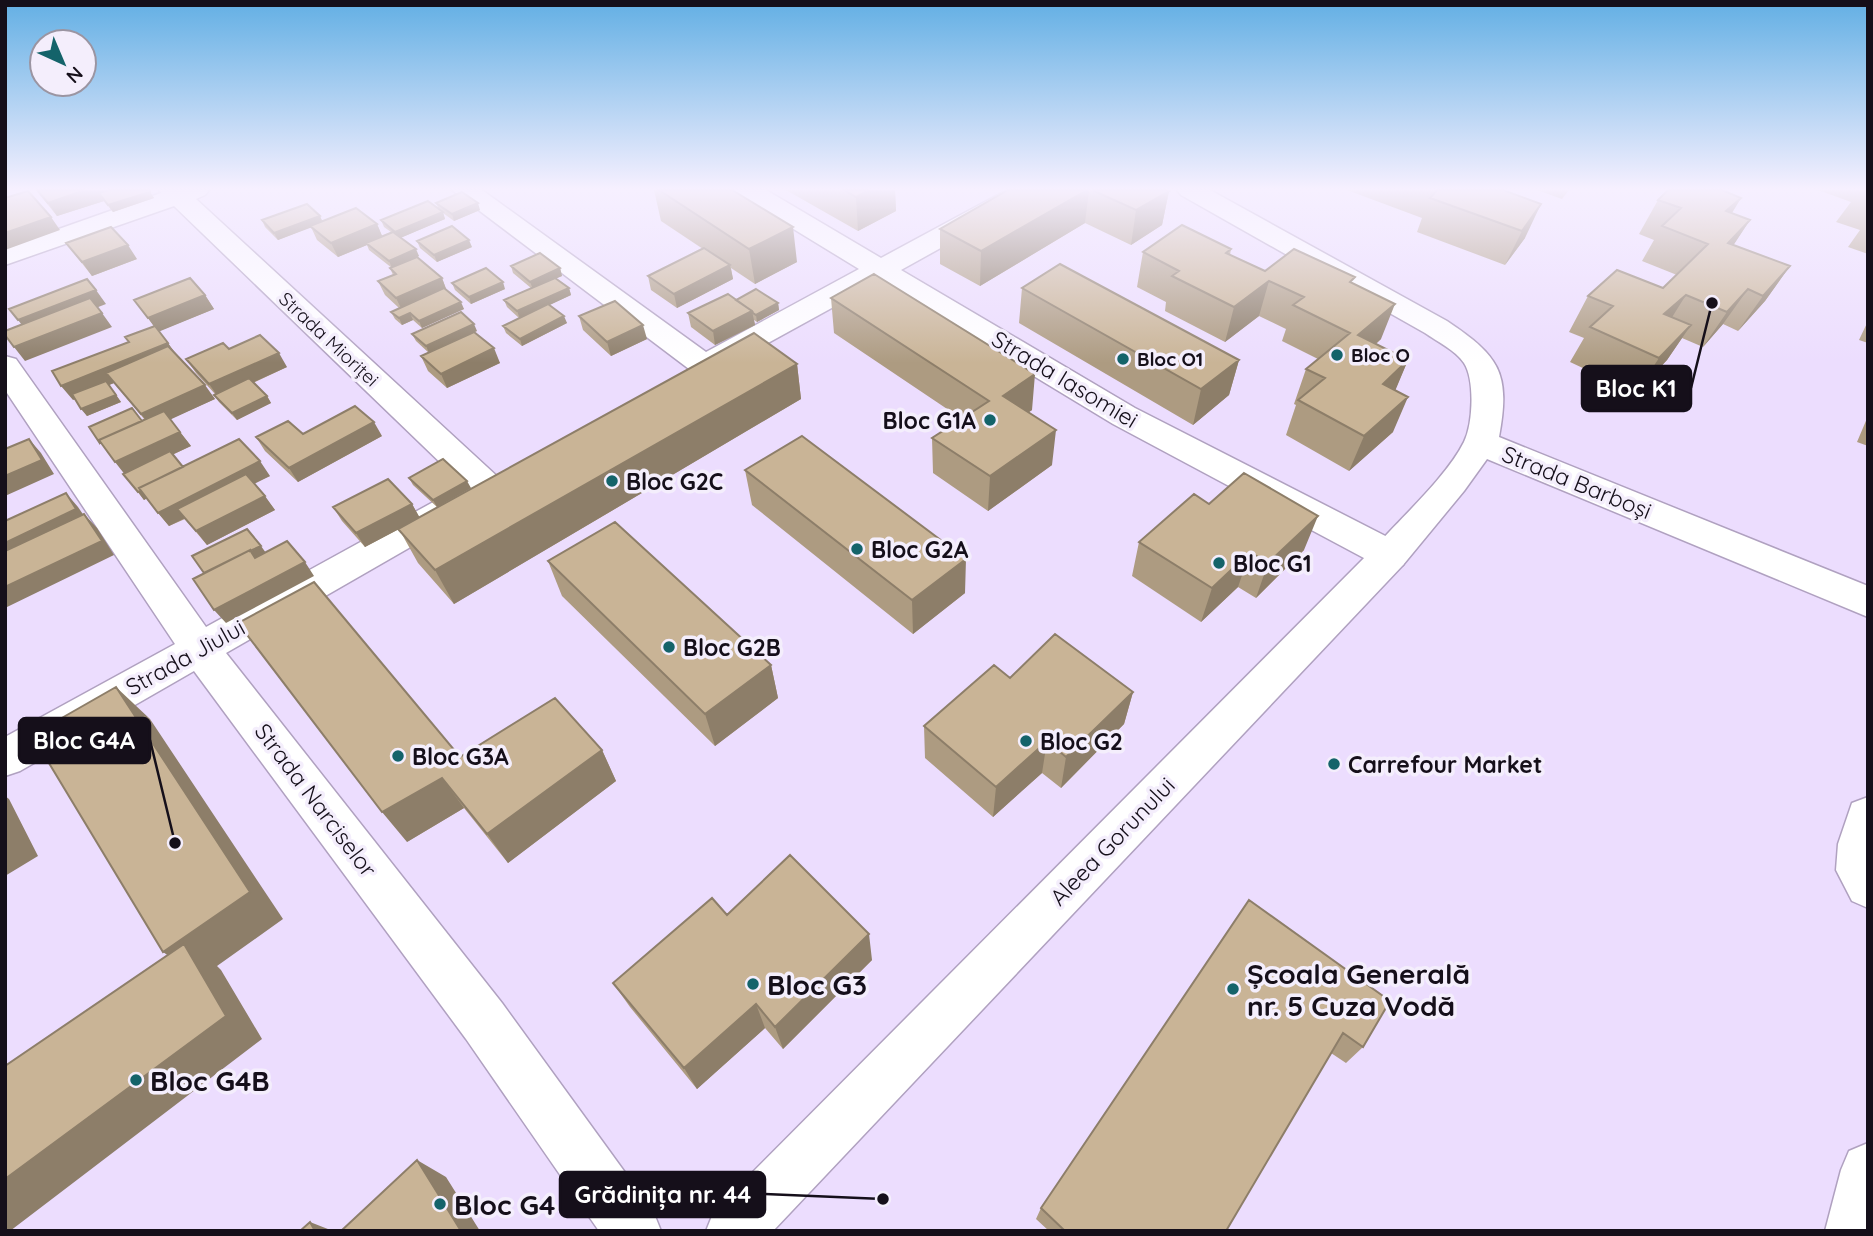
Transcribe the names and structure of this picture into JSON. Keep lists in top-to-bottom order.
{
  "streets": {
    "street": [
      "Strada Mioriței",
      "Strada Iasomiei",
      "Strada Barboși",
      "Strada Jiului",
      "Strada Narciselor",
      "Aleea Gorunului"
    ]
  },
  "crossings": [
    ["Strada Mioriței", "Strada Jiului"],
    ["Strada Iasomiei", "Aleea Gorunului"],
    ["Strada Barboși", "Aleea Gorunului"],
    ["Strada Jiului", "Strada Narciselor"]
  ],
  "places": [
    "Bloc K1",
    "Bloc O",
    "Bloc O1",
    "Bloc G1A",
    "Bloc G2C",
    "Bloc G2A",
    "Bloc G1",
    "Bloc G2B",
    "Bloc G2",
    "Bloc G3A",
    "Carrefour Market",
    "Bloc G4A",
    "Bloc G3",
    "Școala Generală nr. 5 Cuza Vodă",
    "Bloc G4B",
    "Grădinița nr. 44",
    "Bloc G4"
  ],
  "north": "bottom right"
}
